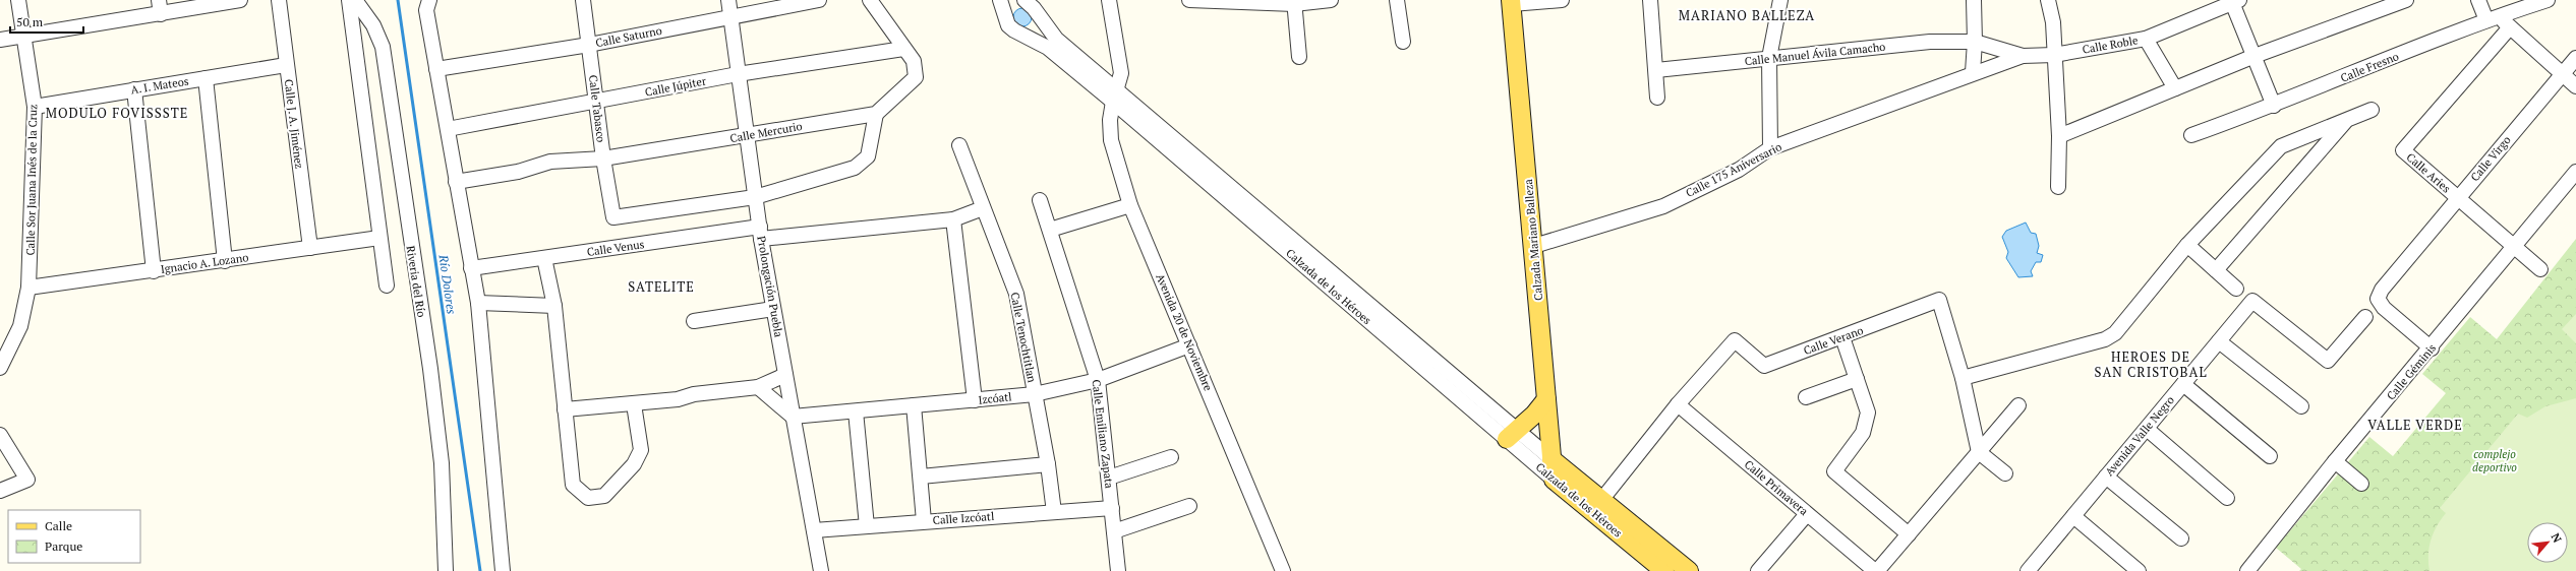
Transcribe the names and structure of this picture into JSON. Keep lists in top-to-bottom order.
{
  "streets": {
    "main road": ["Calzada Mariano Balleza", "Calzada de los Héroes"],
    "street": [
      "Calle Saturno",
      "Calle Roble",
      "Calle Manuel Ávila Camacho",
      "Calle Fresno",
      "A. I. Mateos",
      "Calle Júpiter",
      "Calle Tabasco",
      "Calle J. A. Jiménez",
      "Calle Mercurio",
      "Calle Virgo",
      "Calle 175 Aniversario",
      "Calle Aries",
      "Calle Sor Juana Inés de la Cruz",
      "Calle Venus",
      "Ignacio A. Lozano",
      "Riveria del Río",
      "Prolongación Puebla",
      "Avenida 20 de Noviembre",
      "Calle Tenochtitlan",
      "Calle Verano",
      "Calle Géminis",
      "Izcóatl",
      "Calle Emiliano Zapata",
      "Avenida Valle Negro",
      "Calle Primavera",
      "Calle Izcóatl"
    ]
  },
  "crossings": [
    ["Calle Saturno", "Calle Tabasco"],
    ["Calle Saturno", "Prolongación Puebla"],
    ["Calle Roble", "Calle Manuel Ávila Camacho"],
    ["Calle Roble", "Calle 175 Aniversario"],
    ["A. I. Mateos", "Calle J. A. Jiménez"],
    ["A. I. Mateos", "Calle Sor Juana Inés de la Cruz"],
    ["Calle Júpiter", "Calle Tabasco"],
    ["Calle Júpiter", "Prolongación Puebla"],
    ["Calle Tabasco", "Calle Mercurio"],
    ["Calle Tabasco", "Prolongación Puebla"],
    ["Calle J. A. Jiménez", "Ignacio A. Lozano"],
    ["Calle Mercurio", "Prolongación Puebla"],
    ["Calle Virgo", "Calle Aries"],
    ["Calle Virgo", "Calle Géminis"],
    ["Calle 175 Aniversario", "Calzada Mariano Balleza"],
    ["Calle Aries", "Calle Géminis"],
    ["Calle Sor Juana Inés de la Cruz", "Ignacio A. Lozano"],
    ["Calzada Mariano Balleza", "Calzada de los Héroes"],
    ["Calle Venus", "Prolongación Puebla"],
    ["Calle Venus", "Calle Tenochtitlan"],
    ["Prolongación Puebla", "Izcóatl"],
    ["Prolongación Puebla", "Calle Izcóatl"],
    ["Calzada de los Héroes", "Avenida 20 de Noviembre"],
    ["Avenida 20 de Noviembre", "Izcóatl"],
    ["Calle Tenochtitlan", "Izcóatl"],
    ["Calle Tenochtitlan", "Calle Izcóatl"],
    ["Calle Verano", "Calle Primavera"],
    ["Izcóatl", "Calle Emiliano Zapata"],
    ["Calle Emiliano Zapata", "Calle Izcóatl"]
  ],
  "districts": [
    "MARIANO BALLEZA",
    "MODULO FOVISSSTE",
    "SATELITE",
    "HEROES DE SAN CRISTOBAL",
    "VALLE VERDE"
  ],
  "water": ["Río Dolores"],
  "parks": ["complejo deportivo"],
  "legend": ["Calle", "Parque"],
  "scale_bar": "50 m",
  "north": "top right"
}
